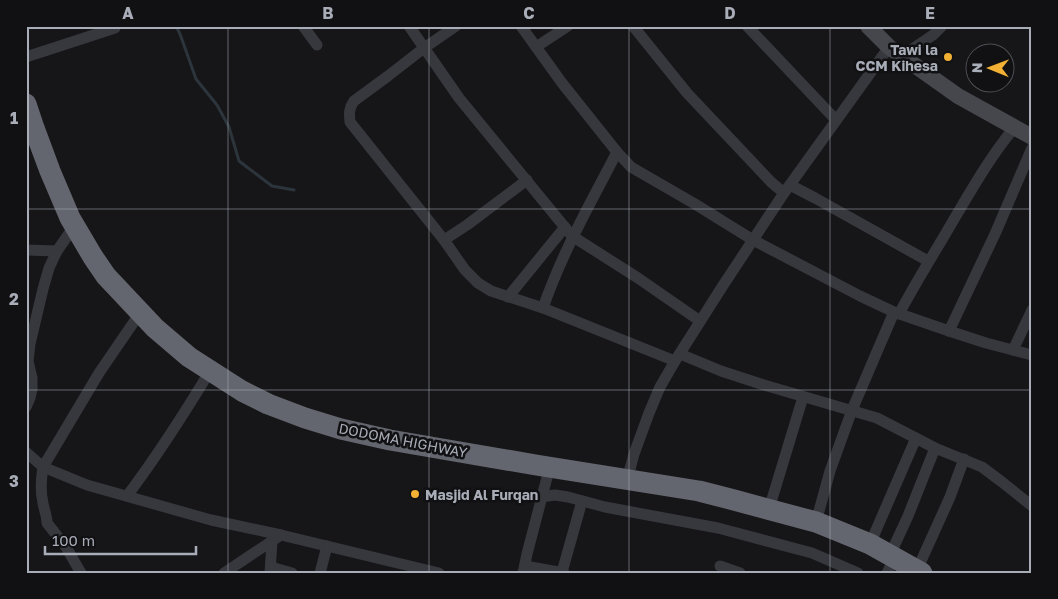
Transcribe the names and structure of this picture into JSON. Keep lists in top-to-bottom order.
{
  "streets": {
    "highway": ["DODOMA HIGHWAY"]
  },
  "places": ["Tawi la CCM Kihesa", "Masjid Al Furqan"],
  "scale_bar": "100 m",
  "north": "left",
  "grid": {
    "columns": [
      "A",
      "B",
      "C",
      "D",
      "E"
    ],
    "rows": ["1", "2", "3"]
  }
}
